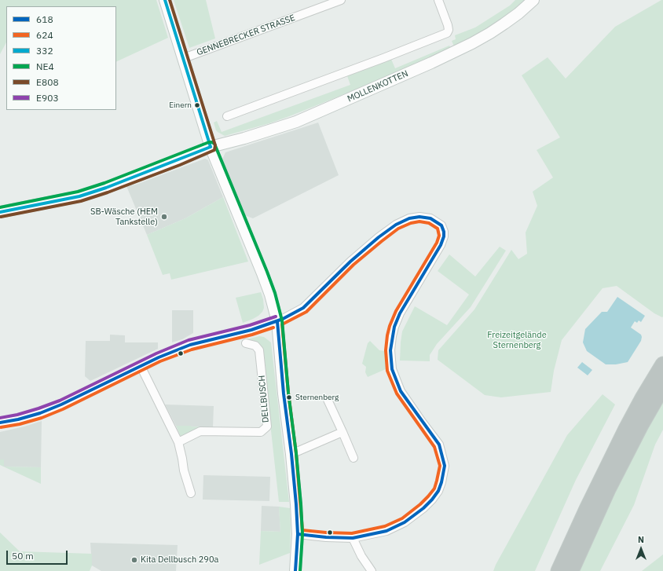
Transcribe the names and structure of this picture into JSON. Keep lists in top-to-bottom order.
{
  "streets": {
    "main road": ["MOLLENKOTTEN"],
    "street": ["GENNEBRECKER STRASSE", "DELLBUSCH"]
  },
  "parks": ["Freizeitgelände Sternenberg"],
  "places": [
    "Einern",
    "SB-Wäsche (HEM Tankstelle)",
    "Sternenberg",
    "Kita Dellbusch 290a"
  ],
  "lines": [
    "transit line 332",
    "transit line E808",
    "transit line NE4",
    "transit line 618",
    "transit line 624",
    "transit line E903"
  ],
  "legend": [
    "618",
    "624",
    "332",
    "NE4",
    "E808",
    "E903"
  ],
  "scale_bar": "50 m",
  "north": "top"
}
